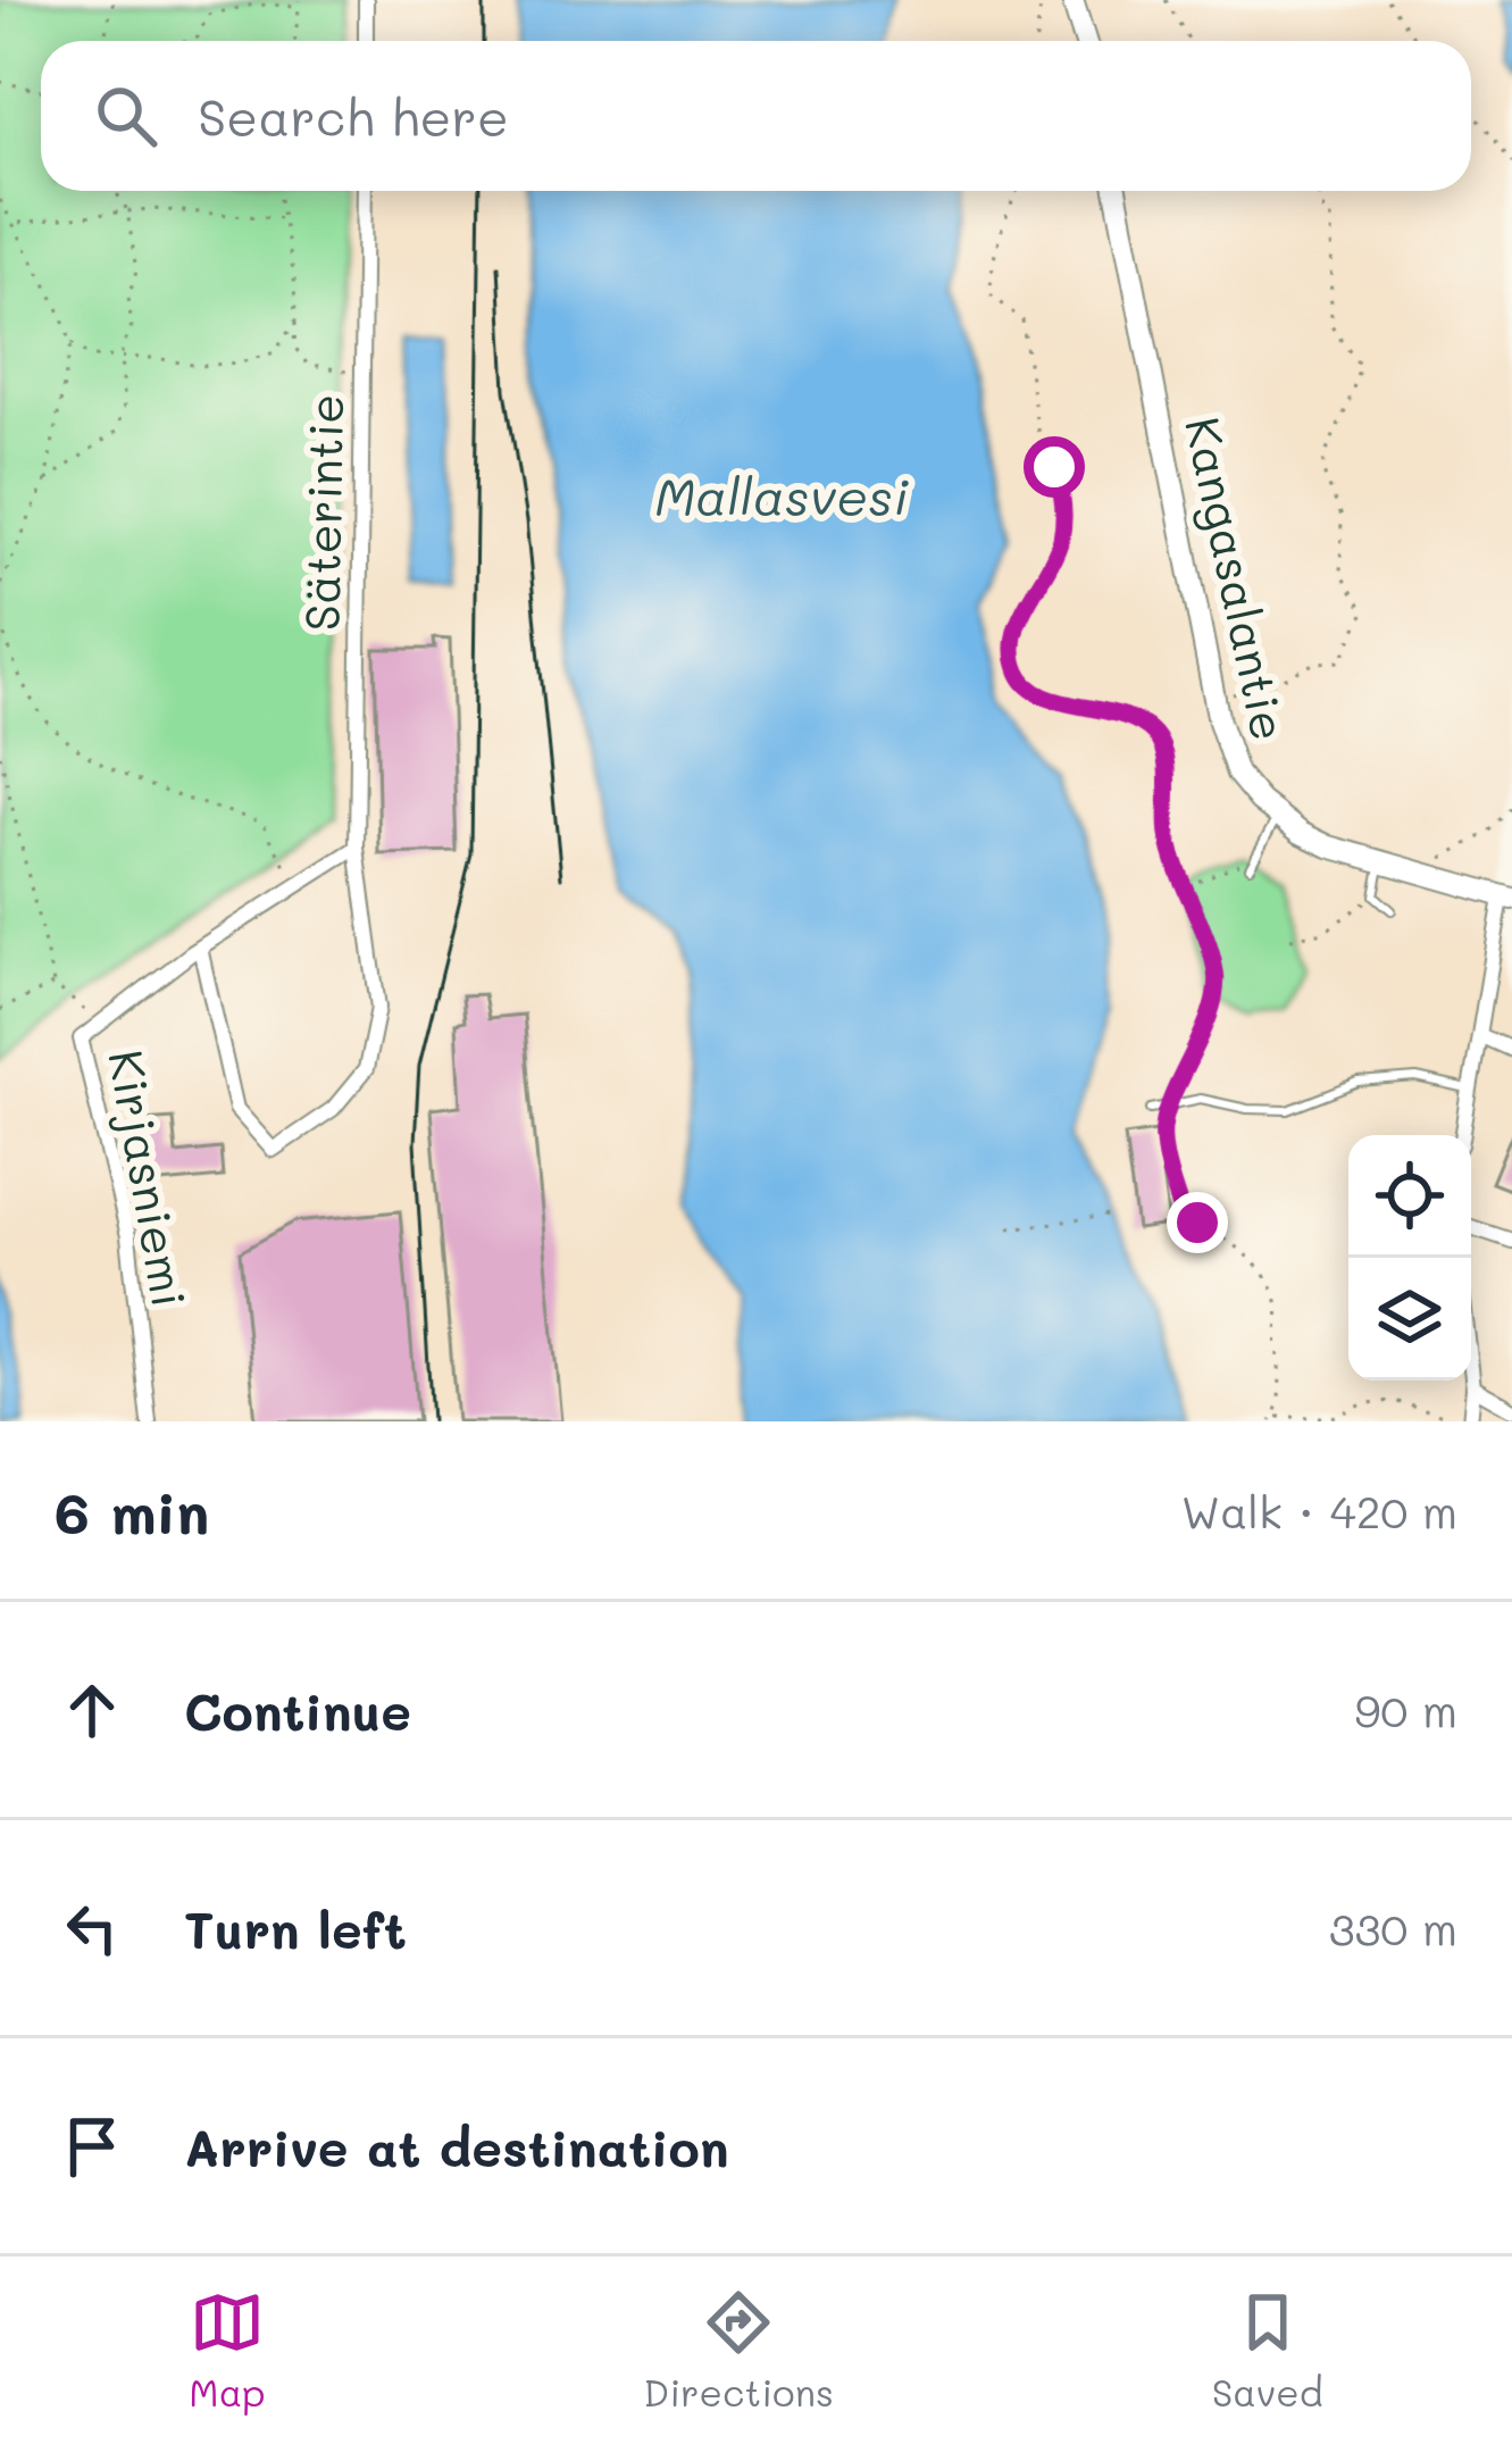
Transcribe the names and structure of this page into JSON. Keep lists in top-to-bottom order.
{
  "streets": {
    "main road": ["Kangasalantie"],
    "street": ["Säterintie", "Kirjasniemi"]
  },
  "crossings": [
    ["Säterintie", "Kirjasniemi"]
  ],
  "water": ["Mallasvesi"],
  "page": {
    "search": "Search here",
    "heading": ["6 min", "Walk · 420 m"],
    "list": [
      ["Continue", "90 m"],
      ["Turn left", "330 m"],
      "Arrive at destination"
    ],
    "nav": ["Map", "Directions", "Saved"]
  }
}
